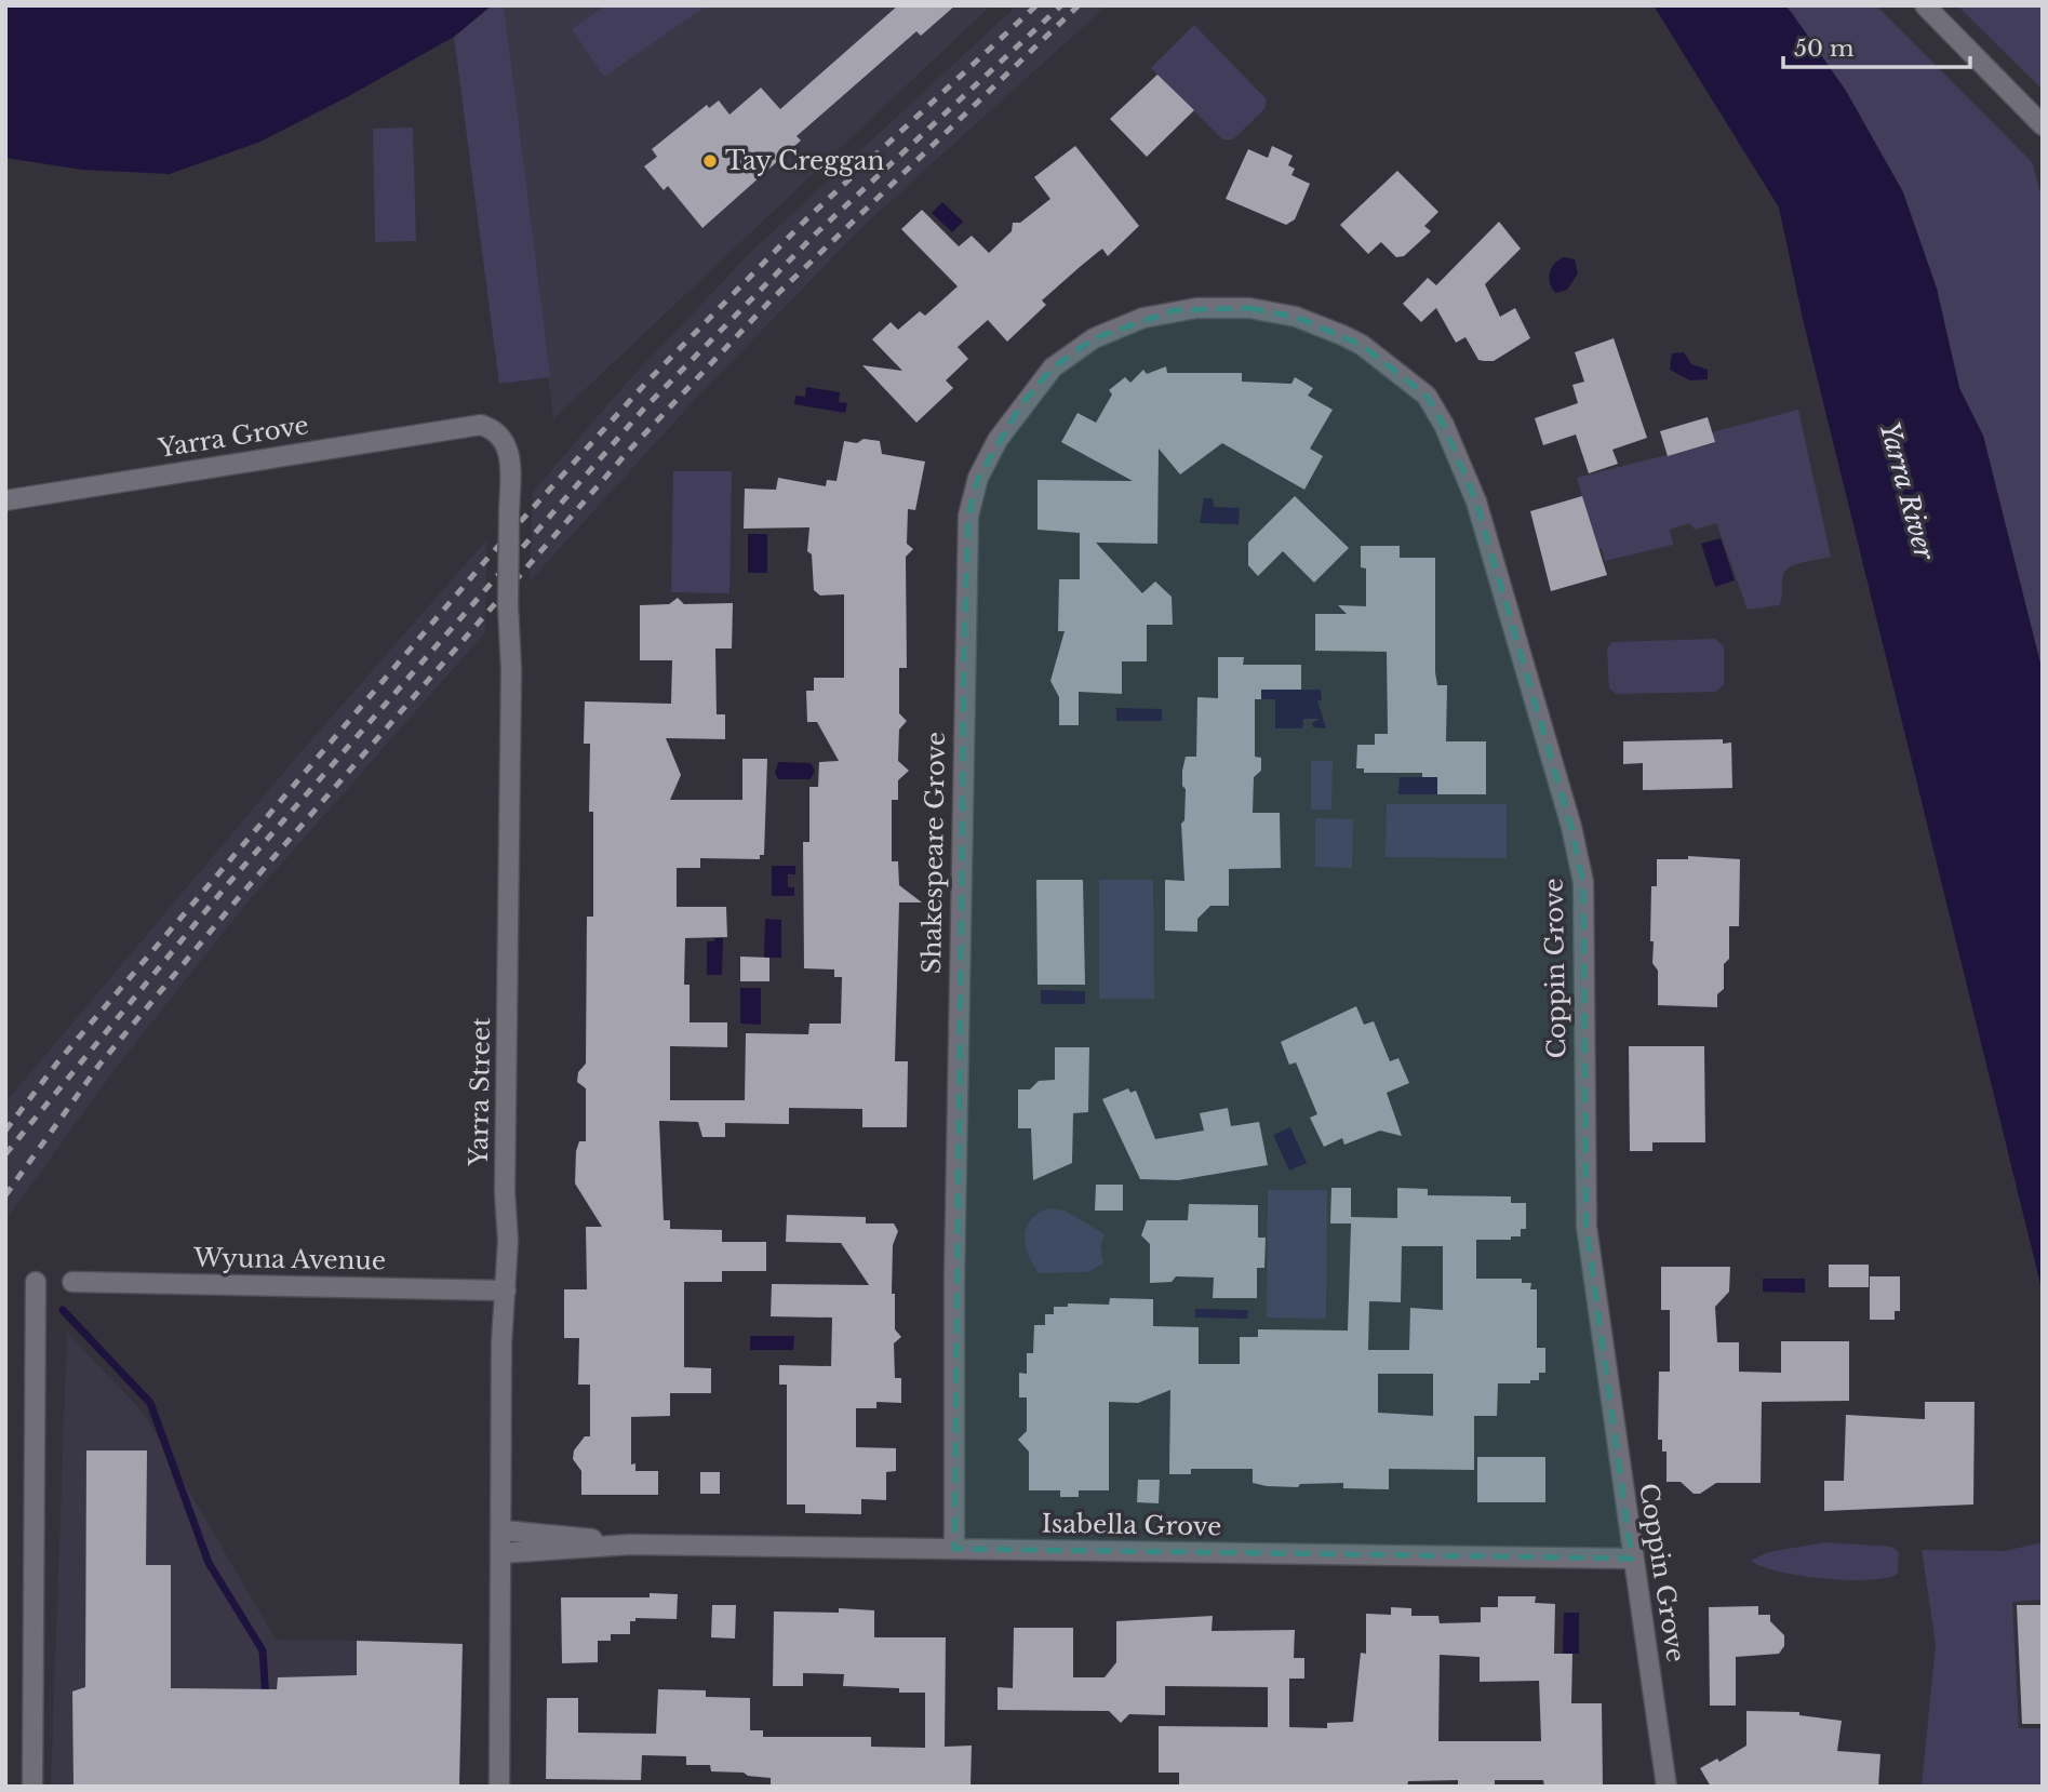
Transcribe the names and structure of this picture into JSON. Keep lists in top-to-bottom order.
{
  "streets": {
    "street": [
      "Yarra Grove",
      "Shakespeare Grove",
      "Coppin Grove",
      "Yarra Street",
      "Wyuna Avenue",
      "Isabella Grove"
    ]
  },
  "crossings": [
    ["Yarra Grove", "Yarra Street"],
    ["Shakespeare Grove", "Coppin Grove"],
    ["Shakespeare Grove", "Isabella Grove"],
    ["Coppin Grove", "Isabella Grove"],
    ["Yarra Street", "Wyuna Avenue"],
    ["Yarra Street", "Isabella Grove"]
  ],
  "water": ["Yarra River"],
  "places": ["Tay Creggan"],
  "scale_bar": "50 m"
}
